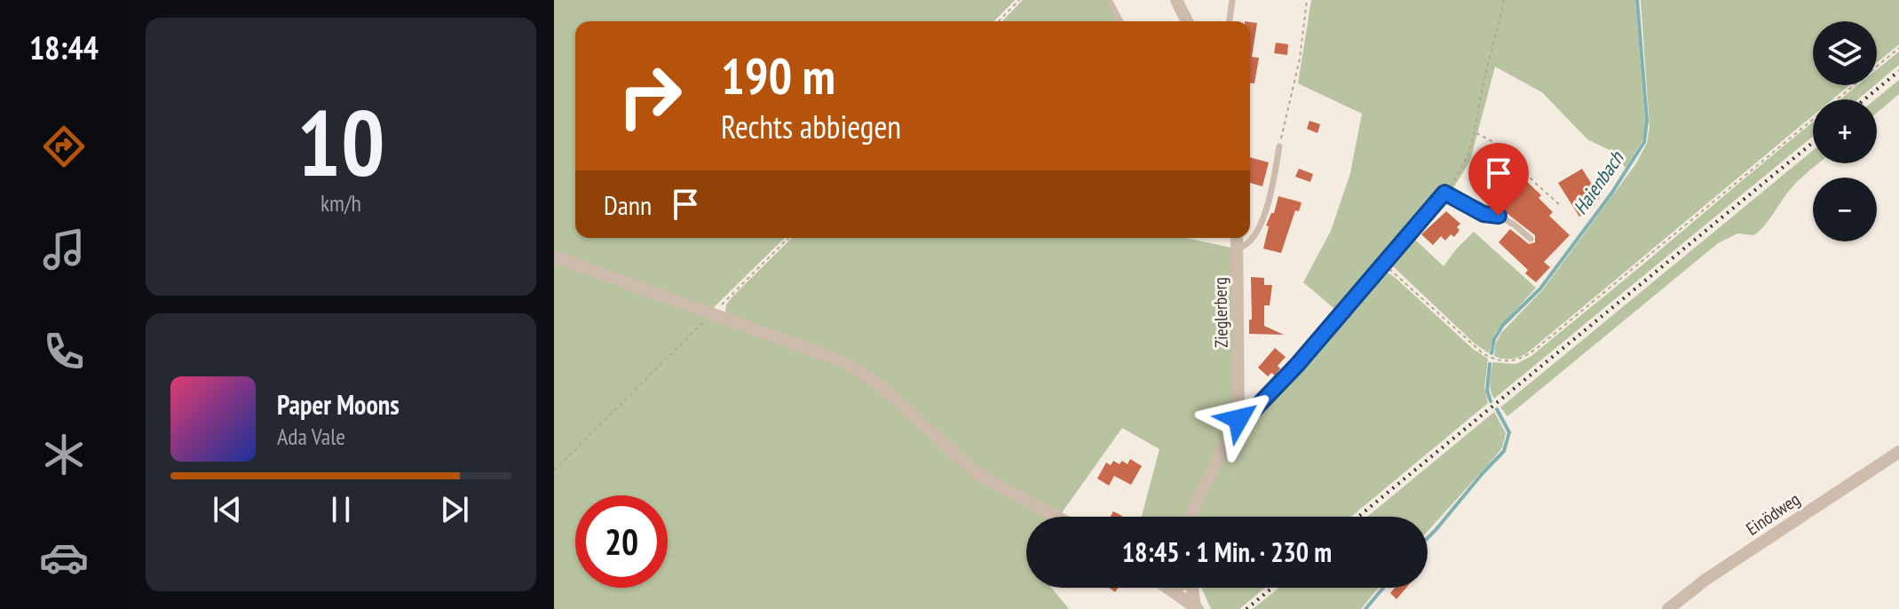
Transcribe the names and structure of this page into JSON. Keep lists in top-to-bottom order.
{
  "streets": {
    "street": ["Zieglerberg", "Einödweg"]
  },
  "water": ["Haienbach"],
  "page": {
    "tabs": "18:44",
    "tile": ["10", "km/h"],
    "map_buttons": ["+", "−"],
    "turn": ["190 m", "Rechts abbiegen"],
    "then": "Dann",
    "song": ["Paper Moons", "Ada Vale"],
    "limit": "20",
    "trip": "18:45 · 1 Min. · 230 m"
  }
}
